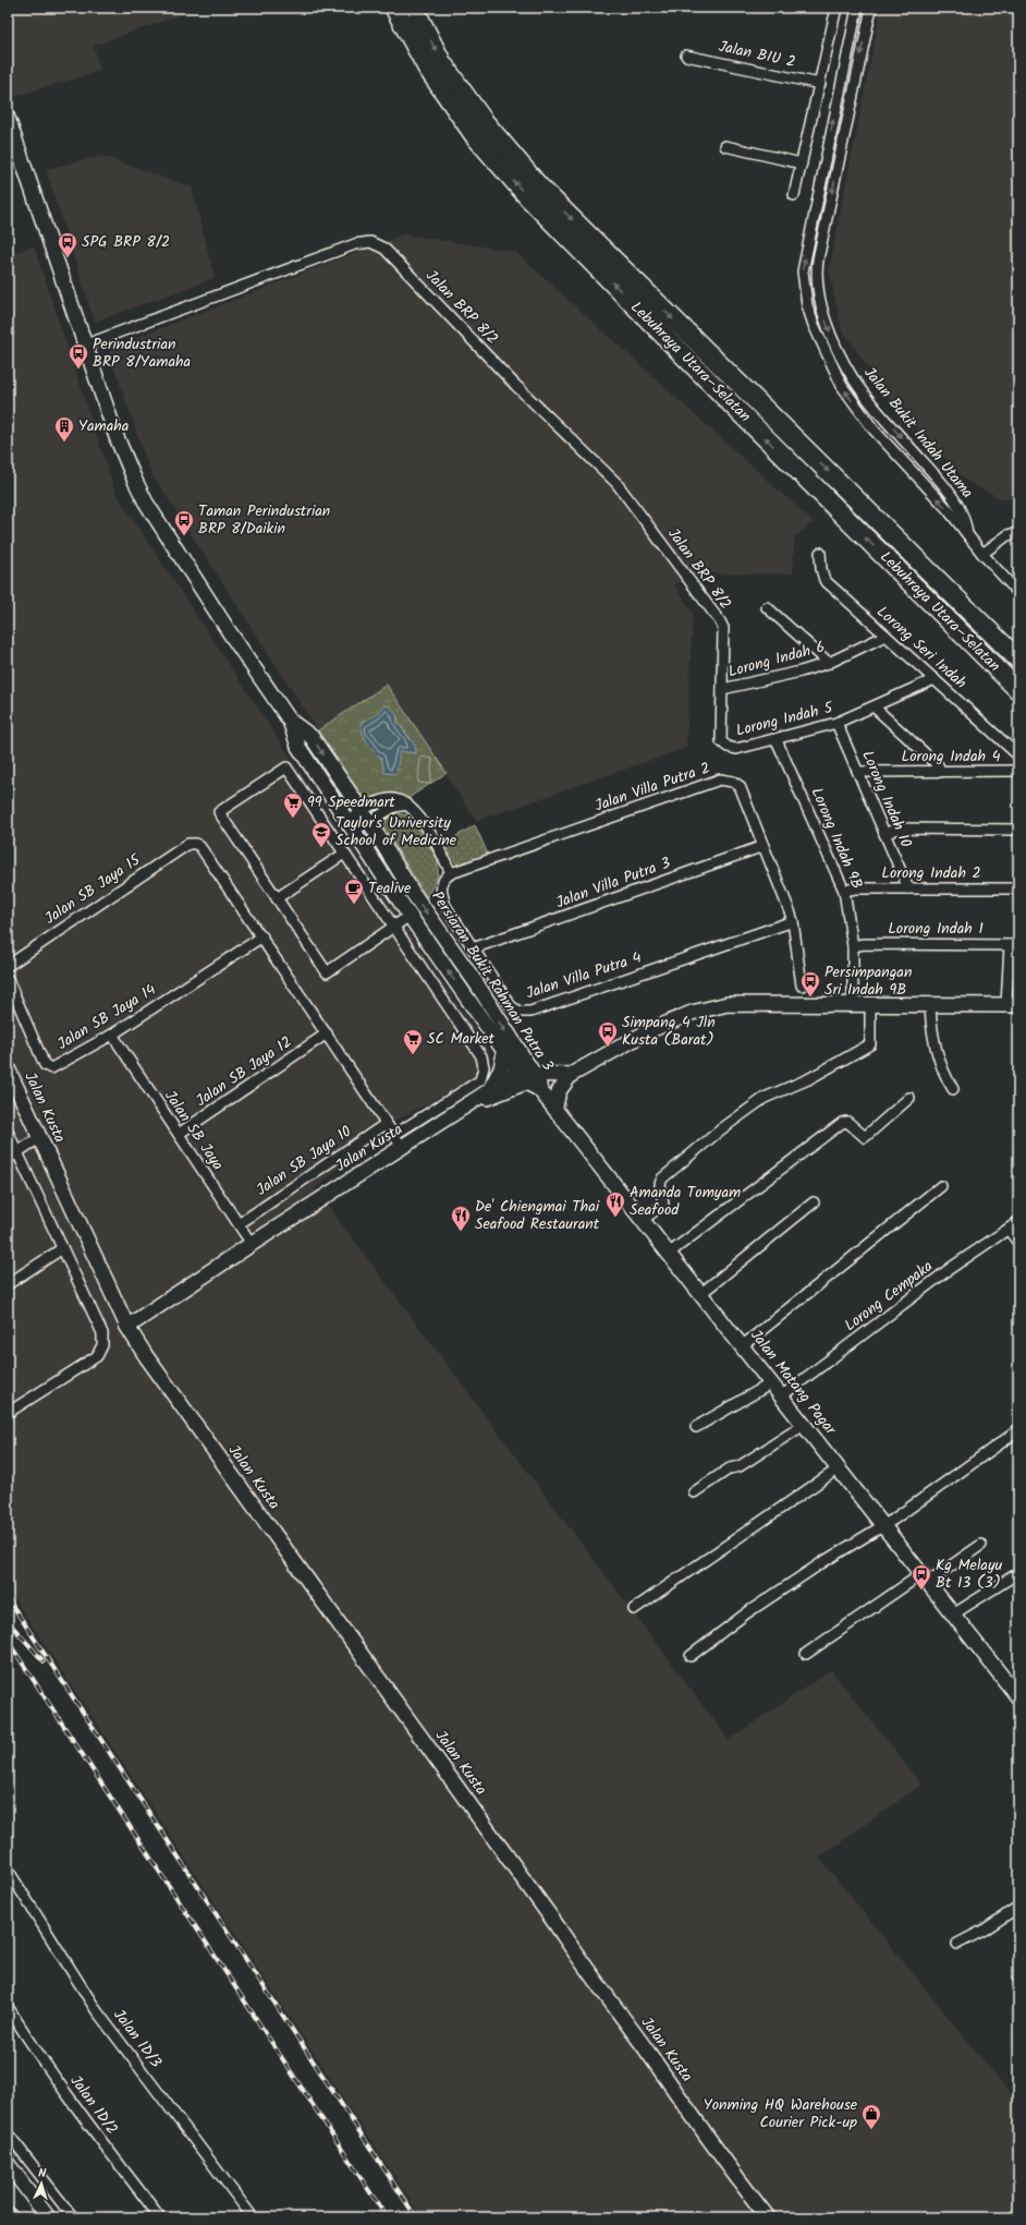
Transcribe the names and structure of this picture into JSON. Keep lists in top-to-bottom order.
{
  "streets": {
    "highway": ["Lebuhraya Utara–Selatan"],
    "street": [
      "Jalan BIU 2",
      "Jalan BRP 8/2",
      "Jalan Bukit Indah Utama",
      "Lorong Seri Indah",
      "Lorong Indah 6",
      "Lorong Indah 5",
      "Lorong Indah 4",
      "Jalan Villa Putra 2",
      "Lorong Indah 10",
      "Lorong Indah 9B",
      "Lorong Indah 2",
      "Jalan Villa Putra 3",
      "Jalan SB Jaya 15",
      "Lorong Indah 1",
      "Jalan Villa Putra 4",
      "Persiaran Bukit Rahman Putra 3",
      "Jalan SB Jaya 14",
      "Jalan SB Jaya 12",
      "Jalan Kusta",
      "Jalan SB Jaya",
      "Jalan SB Jaya 10",
      "Lorong Cempaka",
      "Jalan Matang Pagar",
      "Jalan 1D/3",
      "Jalan 1D/2"
    ]
  },
  "crossings": [
    ["Jalan BRP 8/2", "Lorong Indah 5"],
    ["Jalan BRP 8/2", "Persiaran Bukit Rahman Putra 3"],
    ["Lorong Seri Indah", "Lorong Indah 6"],
    ["Lorong Seri Indah", "Lorong Indah 5"],
    ["Lorong Indah 6", "Lorong Indah 5"],
    ["Lorong Indah 5", "Lorong Indah 10"],
    ["Lorong Indah 5", "Lorong Indah 9B"],
    ["Lorong Indah 4", "Lorong Indah 10"],
    ["Jalan Villa Putra 2", "Jalan Villa Putra 3"],
    ["Jalan Villa Putra 2", "Jalan Villa Putra 4"],
    ["Lorong Indah 10", "Lorong Indah 2"],
    ["Lorong Indah 9B", "Lorong Indah 2"],
    ["Lorong Indah 9B", "Lorong Indah 1"],
    ["Jalan Villa Putra 3", "Jalan Villa Putra 4"],
    ["Jalan SB Jaya 15", "Jalan SB Jaya 14"],
    ["Persiaran Bukit Rahman Putra 3", "Jalan Kusta"],
    ["Persiaran Bukit Rahman Putra 3", "Jalan Matang Pagar"],
    ["Jalan SB Jaya 14", "Jalan SB Jaya"],
    ["Jalan SB Jaya 12", "Jalan SB Jaya"],
    ["Jalan Kusta", "Jalan SB Jaya"],
    ["Jalan Kusta", "Jalan Matang Pagar"],
    ["Jalan SB Jaya", "Jalan SB Jaya 10"],
    ["Lorong Cempaka", "Jalan Matang Pagar"]
  ],
  "places": {
    "bus stop": [
      "SPG BRP 8/2",
      "Perindustrian BRP 8/Yamaha",
      "Taman Perindustrian BRP 8/Daikin",
      "Persimpangan Sri Indah 9B",
      "Simpang 4 Jln Kusta (Barat)",
      "Kg Melayu Bt 13 (3)"
    ],
    "building": ["Yamaha"],
    "supermarket": ["99 Speedmart", "SC Market"],
    "school or university": ["Taylor's University School of Medicine"],
    "cafe": ["Tealive"],
    "restaurant": ["Amanda Tomyam Seafood", "De' Chiengmai Thai Seafood Restaurant"],
    "shop": ["Yonming HQ Warehouse Courier Pick-up"]
  },
  "north": "top"
}
